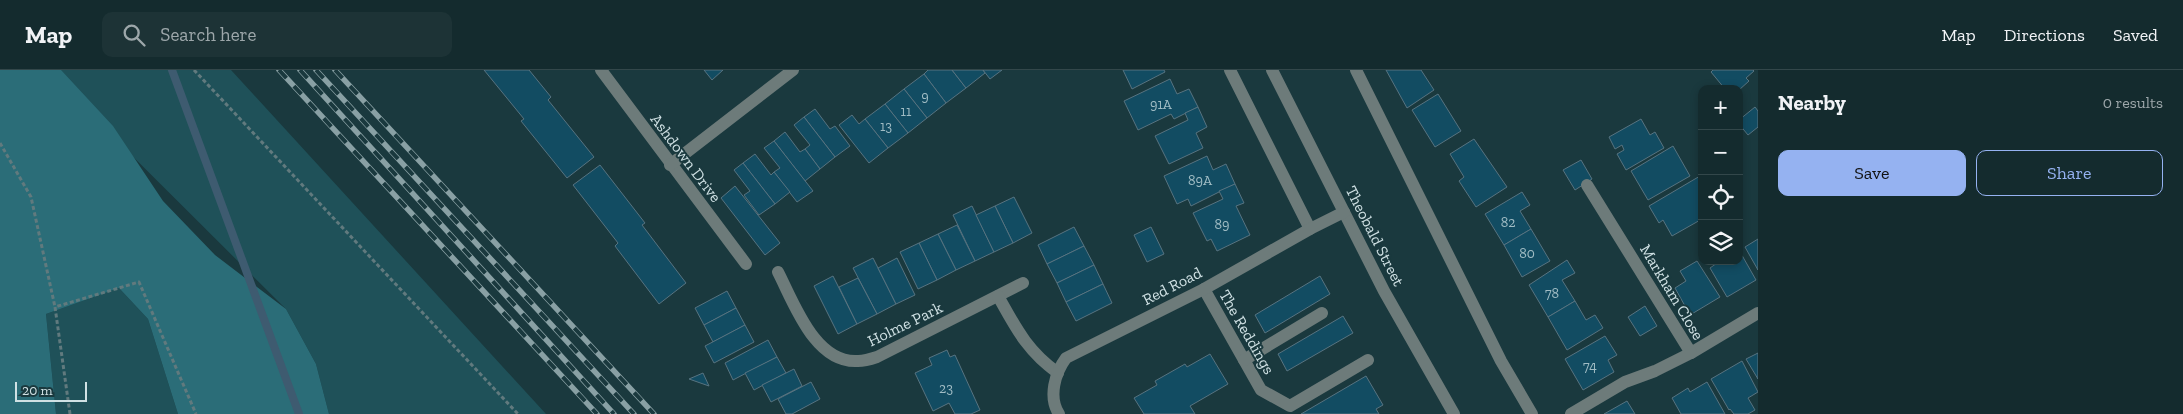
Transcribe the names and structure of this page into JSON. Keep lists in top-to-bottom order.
{
  "streets": {
    "street": [
      "Ashdown Drive",
      "Theobald Street",
      "Red Road",
      "Markham Close",
      "Holme Park",
      "The Reddings"
    ]
  },
  "crossings": [
    ["Theobald Street", "Red Road"],
    ["Red Road", "The Reddings"]
  ],
  "house_numbers": [
    "9",
    "91A",
    "11",
    "13",
    "89A",
    "82",
    "89",
    "80",
    "78",
    "74",
    "23"
  ],
  "scale_bar": "20 m",
  "page": {
    "header": "Map",
    "search": "Search here",
    "nav": ["Map", "Directions", "Saved"],
    "heading": ["Nearby", "0 results"],
    "map_buttons": ["+", "−"],
    "buttons": ["Save", "Share"],
    "scale": "20 m"
  }
}
